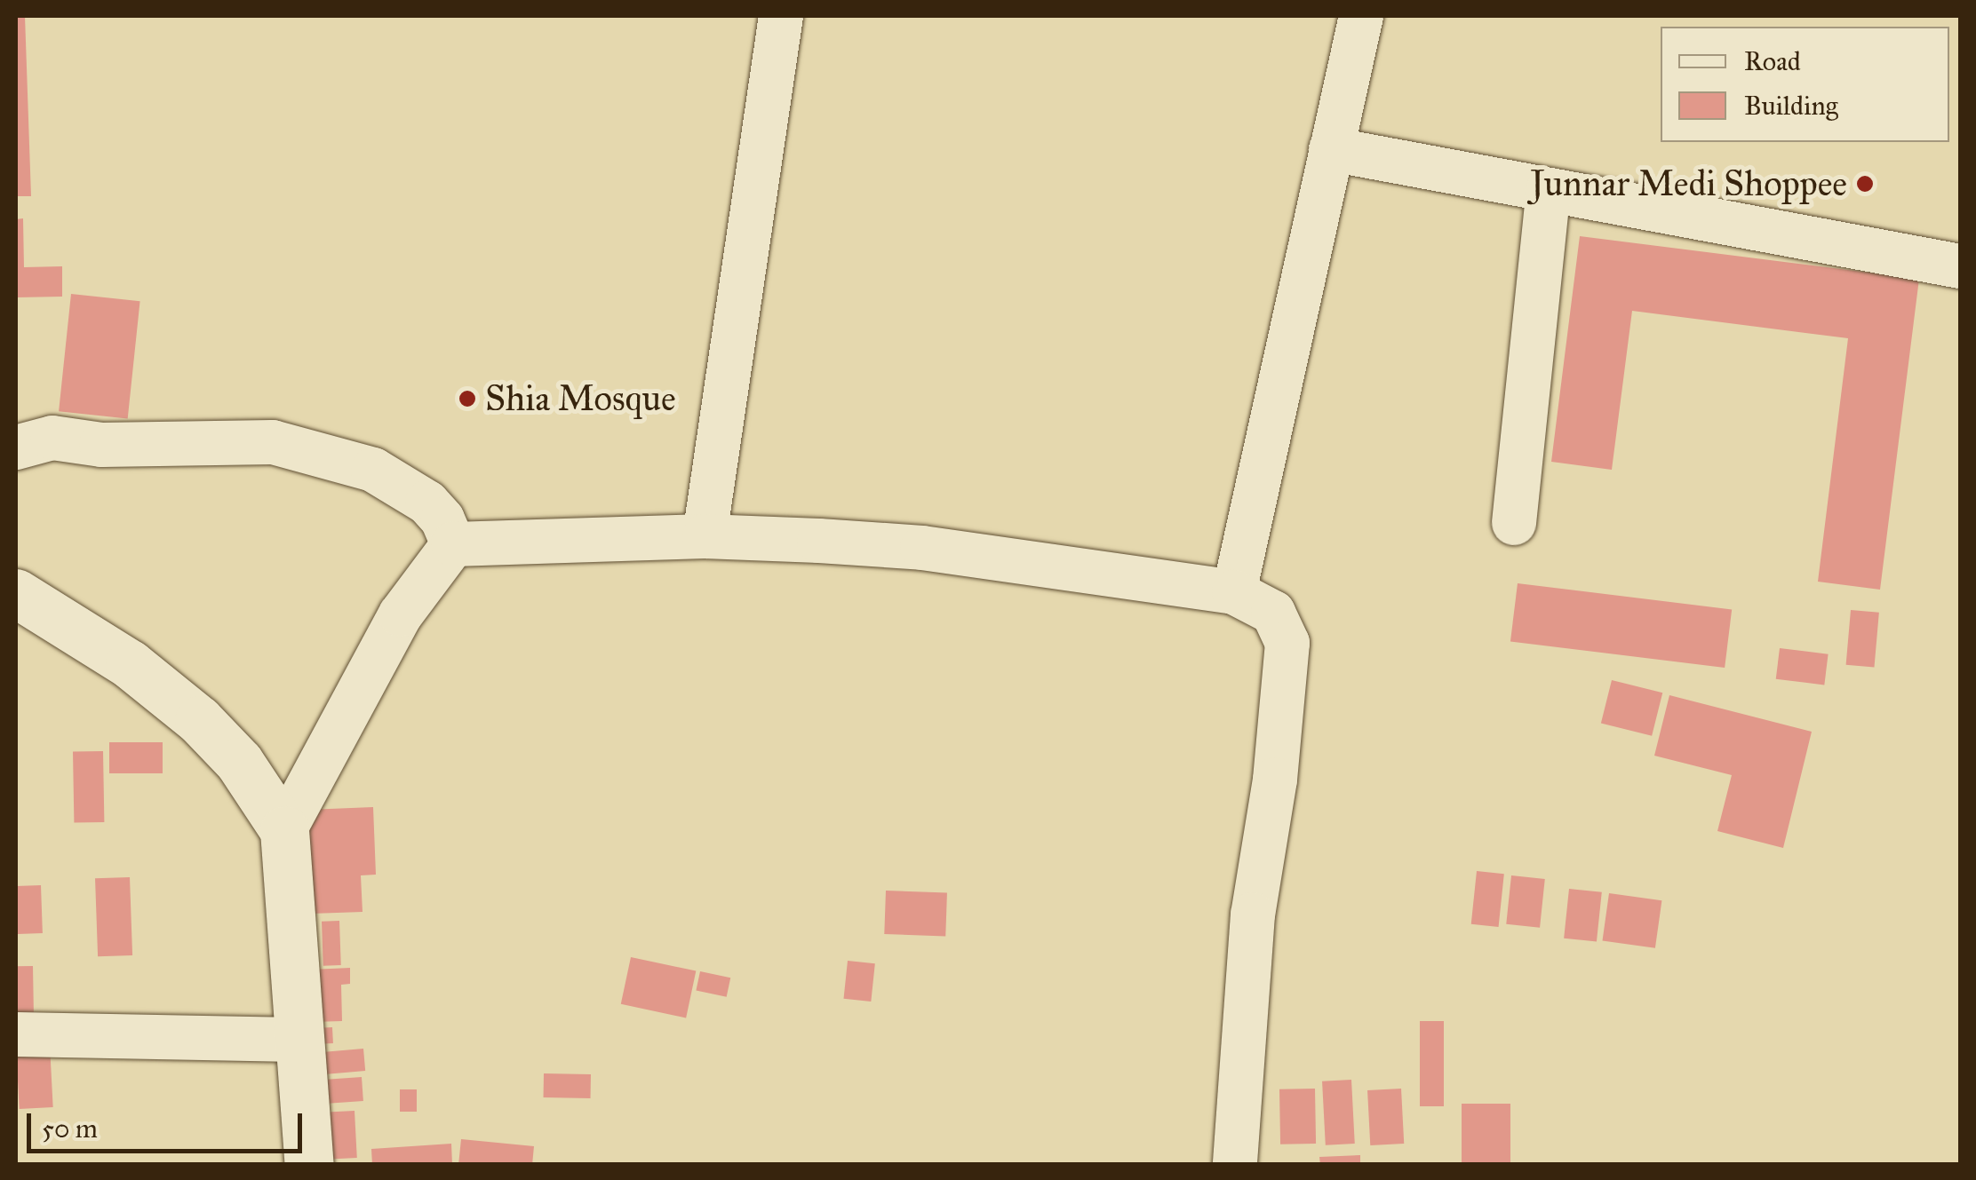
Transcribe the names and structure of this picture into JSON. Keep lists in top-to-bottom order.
{
  "places": ["Junnar Medi Shoppee", "Shia Mosque"],
  "legend": ["Road", "Building"],
  "scale_bar": "50 m"
}
